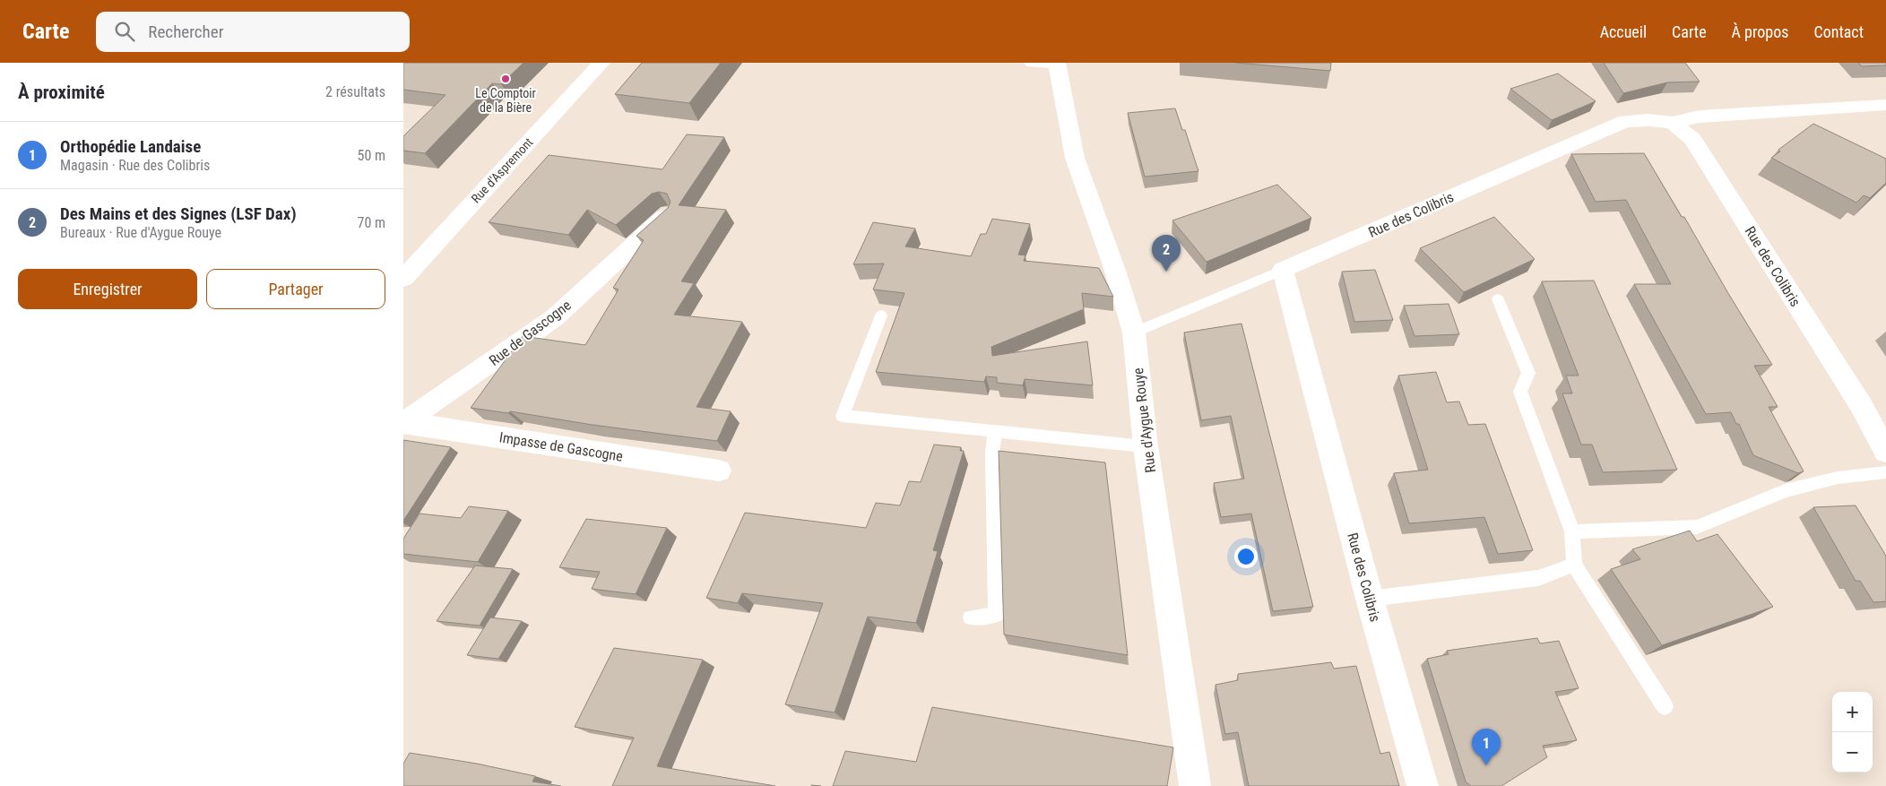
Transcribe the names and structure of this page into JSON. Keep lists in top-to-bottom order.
{
  "streets": {
    "street": [
      "Rue d'Aspremont",
      "Rue des Colibris",
      "Rue de Gascogne",
      "Rue d'Aygue Rouye",
      "Impasse de Gascogne"
    ]
  },
  "crossings": [
    ["Rue de Gascogne", "Impasse de Gascogne"]
  ],
  "places": ["Le Comptoir de la Bière"],
  "page": {
    "header": "Carte",
    "search": "Rechercher",
    "nav": [
      "Accueil",
      "Carte",
      "À propos",
      "Contact"
    ],
    "heading": ["À proximité", "2 résultats"],
    "list": [
      {
        "mark": "1",
        "name": "Orthopédie Landaise",
        "note": "Magasin · Rue des Colibris",
        "value": "50 m"
      },
      {
        "mark": "2",
        "name": "Des Mains et des Signes (LSF Dax)",
        "note": "Bureaux · Rue d'Aygue Rouye",
        "value": "70 m"
      }
    ],
    "pins": ["2", "1"],
    "buttons": ["Enregistrer", "Partager"],
    "map_buttons": ["+", "−"]
  }
}
